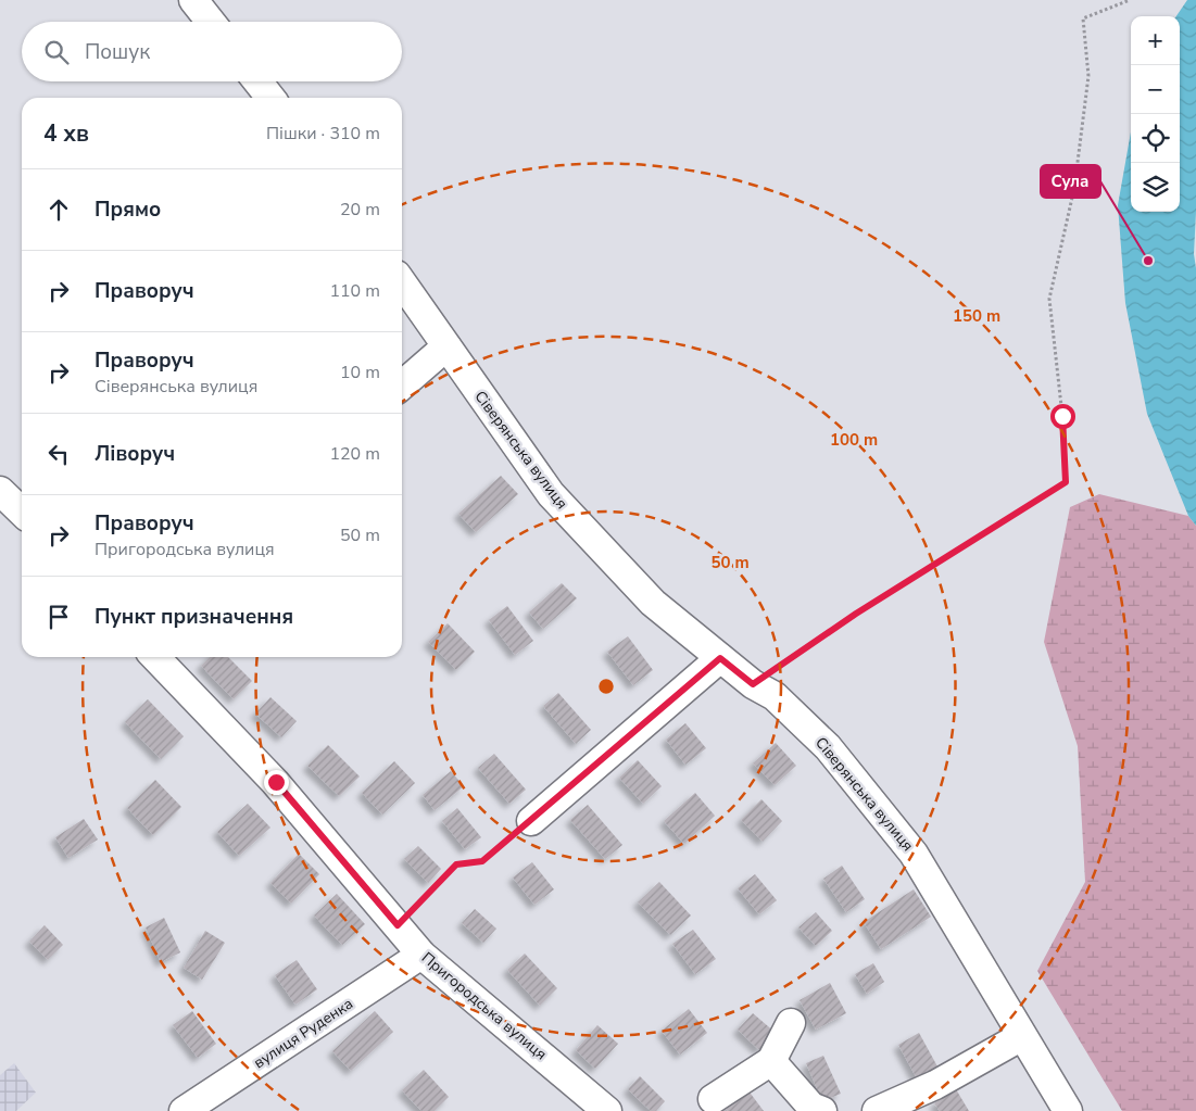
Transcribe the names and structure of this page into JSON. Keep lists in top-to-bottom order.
{
  "streets": {
    "street": ["Сіверянська вулиця", "Пригородська вулиця", "вулиця Руденка"]
  },
  "crossings": [
    ["Пригородська вулиця", "вулиця Руденка"]
  ],
  "places": ["Сула"],
  "page": {
    "map_buttons": ["+", "−"],
    "search": "Пошук",
    "heading": ["4 хв", "Пішки · 310 m"],
    "list": [
      ["Прямо", "20 m"],
      ["Праворуч", "110 m"],
      ["Праворуч", "Сіверянська вулиця", "10 m"],
      ["Ліворуч", "120 m"],
      ["Праворуч", "Пригородська вулиця", "50 m"],
      "Пункт призначення"
    ]
  },
  "rings": ["150 m", "100 m", "50 m"]
}
